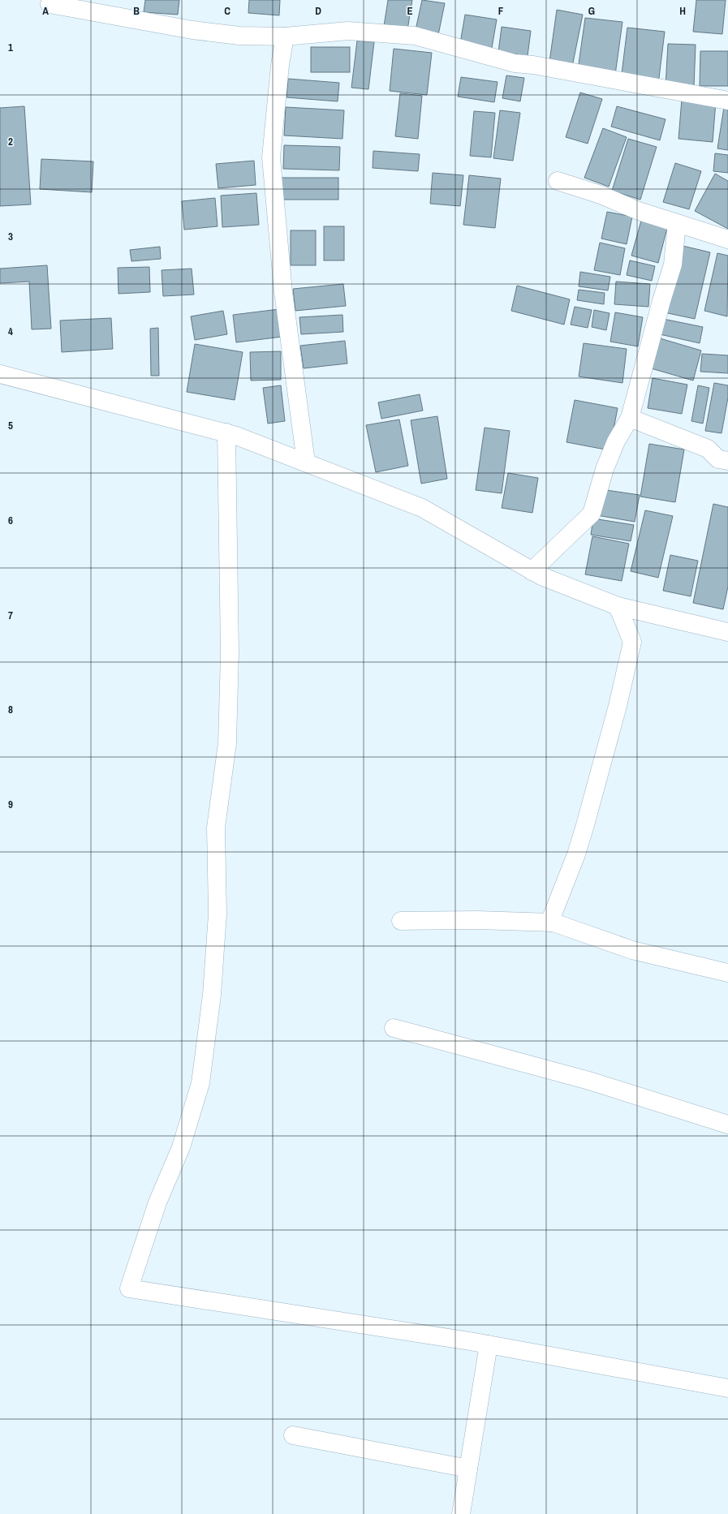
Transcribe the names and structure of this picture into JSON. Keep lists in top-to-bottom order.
{
  "grid": {
    "columns": [
      "A",
      "B",
      "C",
      "D",
      "E",
      "F",
      "G",
      "H"
    ],
    "rows": [
      "1",
      "2",
      "3",
      "4",
      "5",
      "6",
      "7",
      "8",
      "9"
    ]
  }
}
